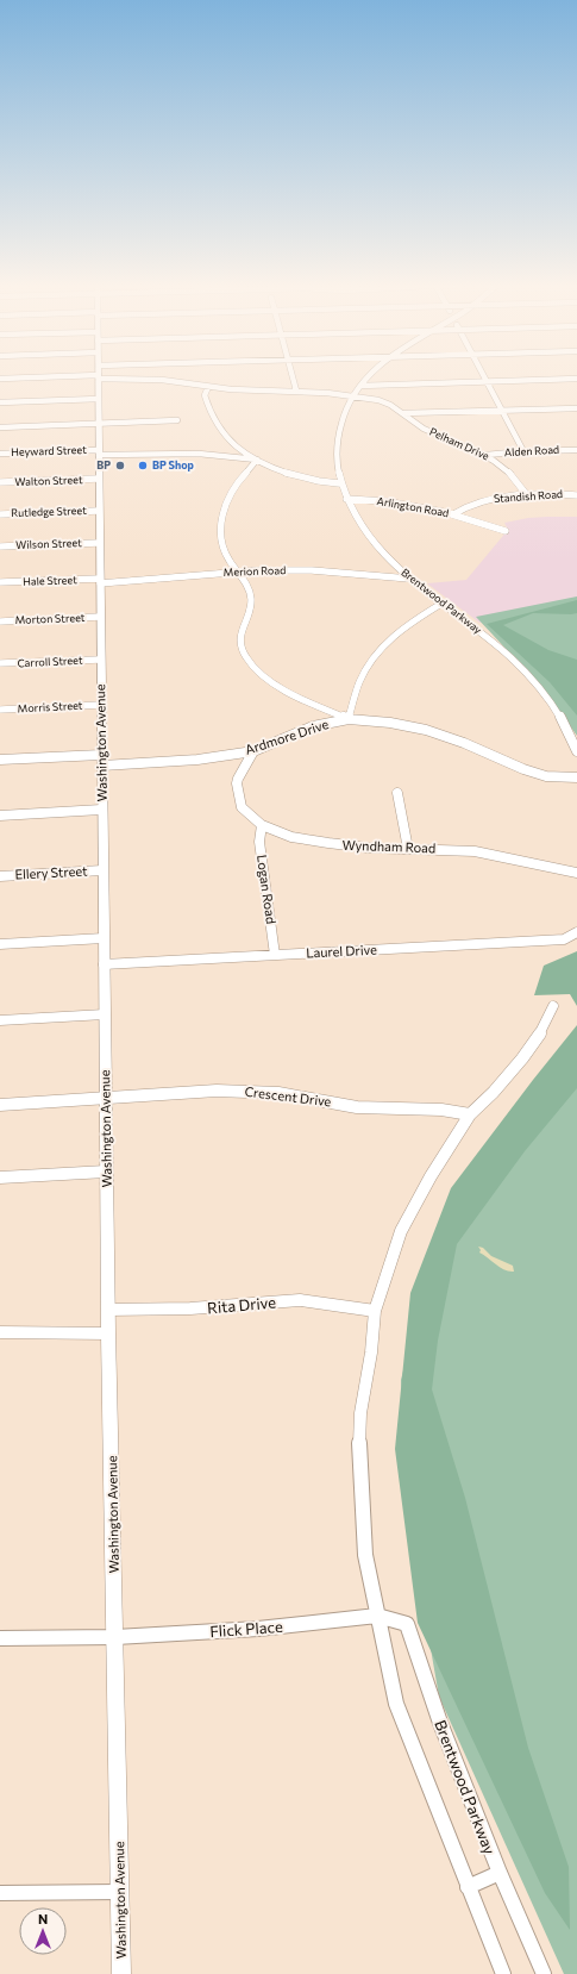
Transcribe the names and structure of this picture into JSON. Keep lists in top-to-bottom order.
{
  "streets": {
    "street": [
      "Pelham Drive",
      "Heyward Street",
      "Alden Road",
      "Walton Street",
      "Standish Road",
      "Arlington Road",
      "Rutledge Street",
      "Wilson Street",
      "Merion Road",
      "Hale Street",
      "Brentwood Parkway",
      "Morton Street",
      "Carroll Street",
      "Morris Street",
      "Ardmore Drive",
      "Washington Avenue",
      "Wyndham Road",
      "Ellery Street",
      "Logan Road",
      "Laurel Drive",
      "Crescent Drive",
      "Rita Drive",
      "Flick Place"
    ]
  },
  "crossings": [
    ["Pelham Drive", "Alden Road"],
    ["Pelham Drive", "Standish Road"],
    ["Pelham Drive", "Brentwood Parkway"],
    ["Heyward Street", "Washington Avenue"],
    ["Walton Street", "Washington Avenue"],
    ["Standish Road", "Arlington Road"],
    ["Arlington Road", "Brentwood Parkway"],
    ["Rutledge Street", "Washington Avenue"],
    ["Wilson Street", "Washington Avenue"],
    ["Merion Road", "Hale Street"],
    ["Merion Road", "Brentwood Parkway"],
    ["Merion Road", "Washington Avenue"],
    ["Hale Street", "Washington Avenue"],
    ["Brentwood Parkway", "Flick Place"],
    ["Morton Street", "Washington Avenue"],
    ["Carroll Street", "Washington Avenue"],
    ["Morris Street", "Washington Avenue"],
    ["Ardmore Drive", "Washington Avenue"],
    ["Ardmore Drive", "Wyndham Road"],
    ["Washington Avenue", "Ellery Street"],
    ["Washington Avenue", "Laurel Drive"],
    ["Washington Avenue", "Crescent Drive"],
    ["Washington Avenue", "Rita Drive"],
    ["Washington Avenue", "Flick Place"],
    ["Wyndham Road", "Logan Road"],
    ["Logan Road", "Laurel Drive"]
  ],
  "places": ["BP", "BP Shop"],
  "north": "top"
}
